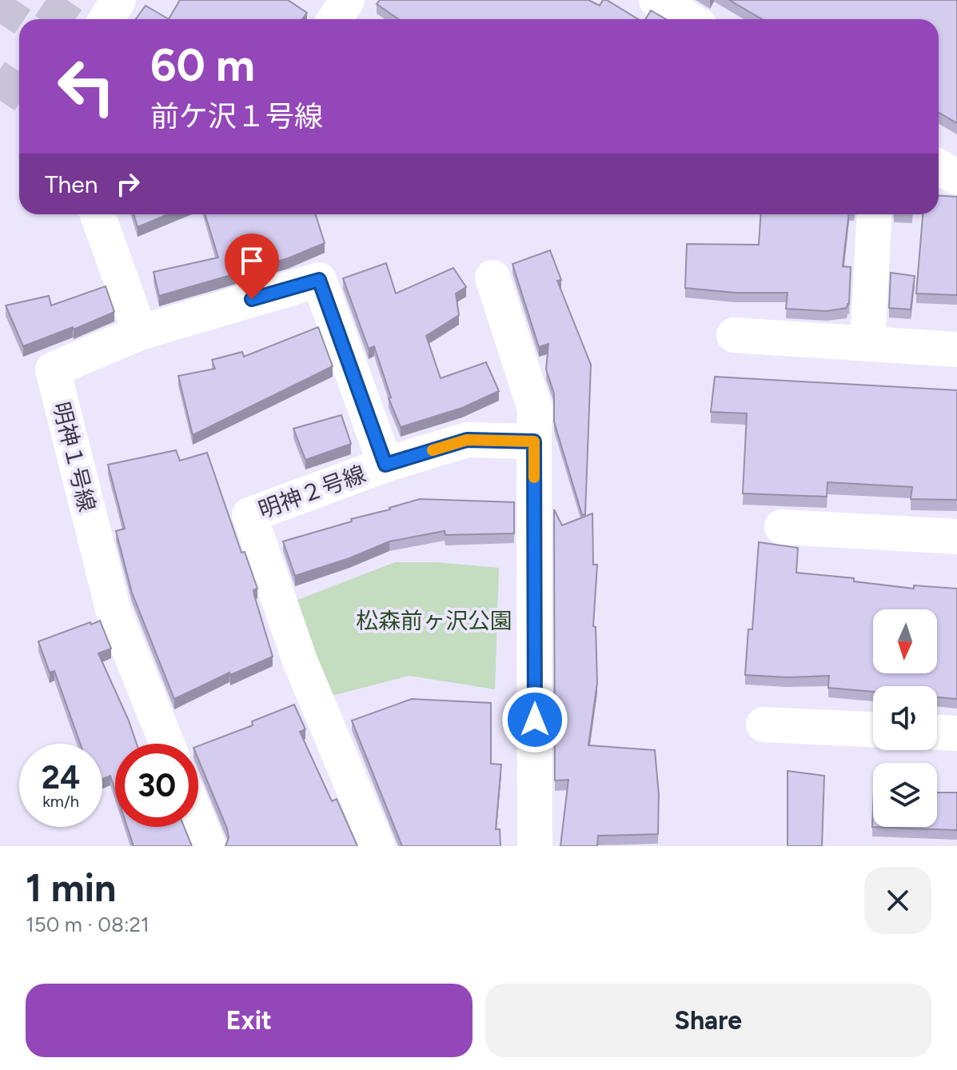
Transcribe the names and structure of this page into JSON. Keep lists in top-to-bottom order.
{
  "streets": {
    "street": ["明神１号線", "明神２号線"]
  },
  "crossings": [
    ["明神１号線", "明神２号線"]
  ],
  "parks": ["松森前ヶ沢公園"],
  "north": "bottom",
  "page": {
    "turn": ["60 m", "前ケ沢１号線"],
    "then": "Then",
    "speed": "24 km/h",
    "limit": "30",
    "heading": ["1 min", "150 m · 08:21"],
    "buttons": ["Exit", "Share"]
  }
}
